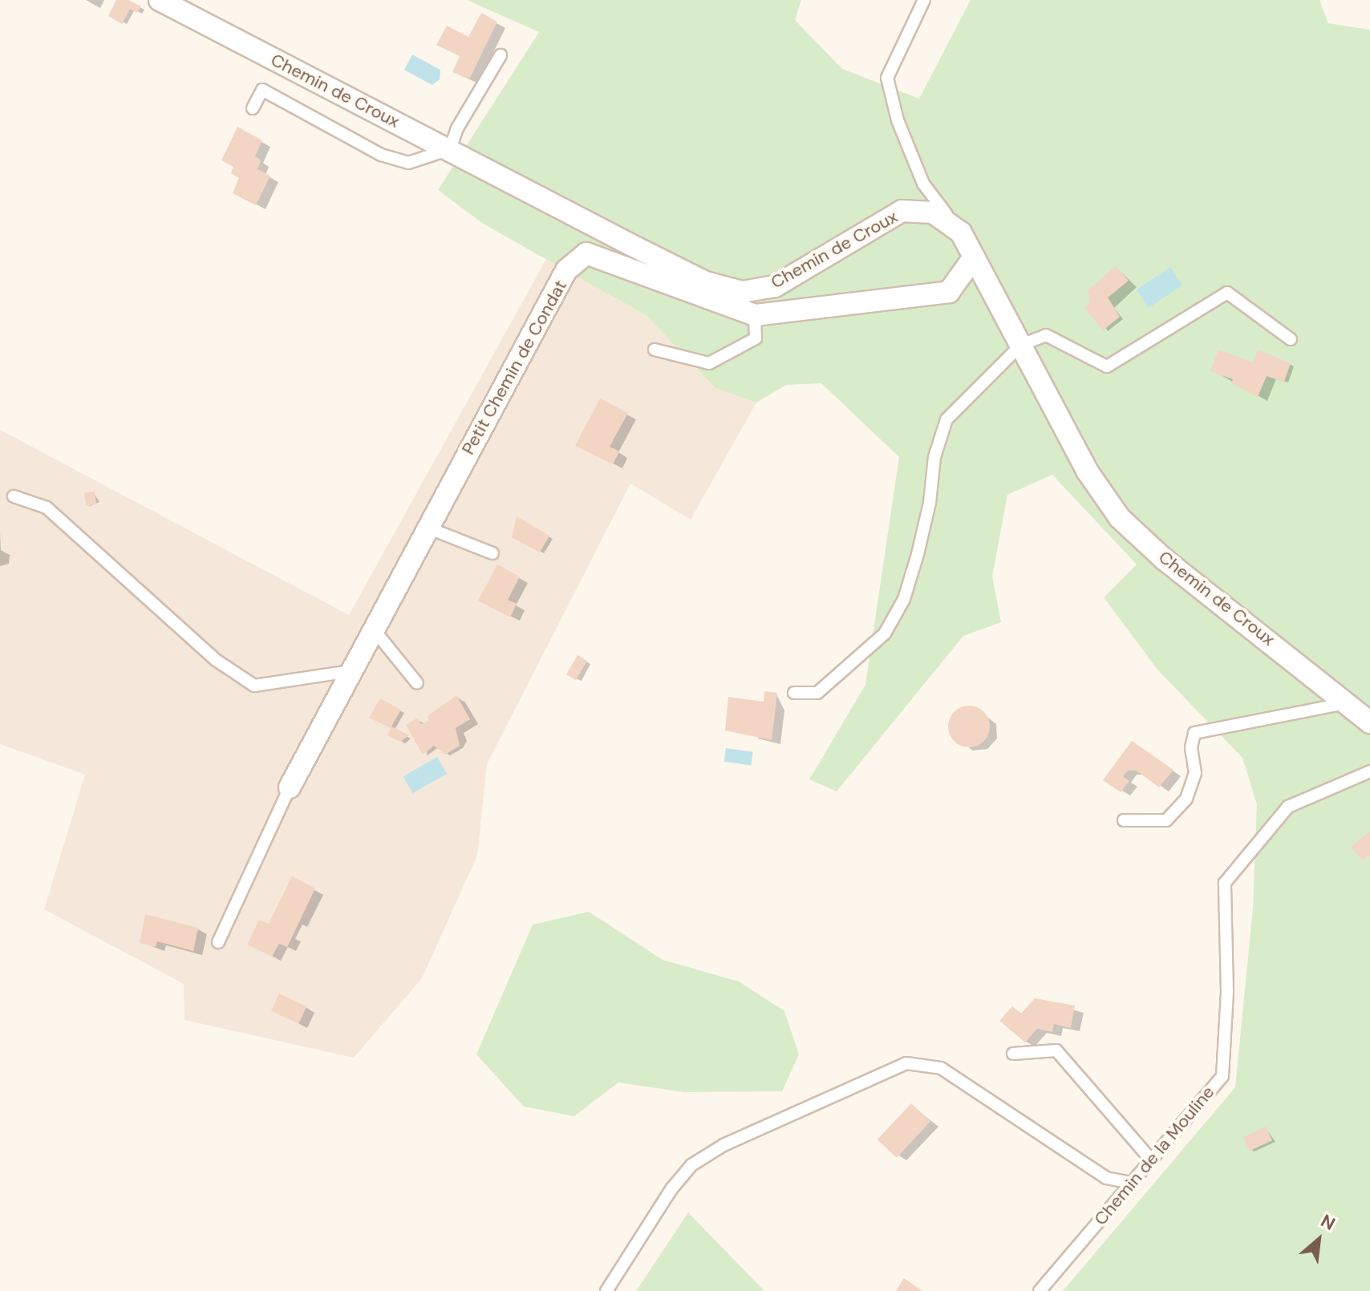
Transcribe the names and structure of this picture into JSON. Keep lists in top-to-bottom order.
{
  "streets": {
    "street": ["Chemin de Croux", "Petit Chemin de Condat"],
    "lane": ["Chemin de la Mouline"]
  },
  "crossings": [
    ["Chemin de Croux", "Petit Chemin de Condat"]
  ],
  "north": "top right"
}
